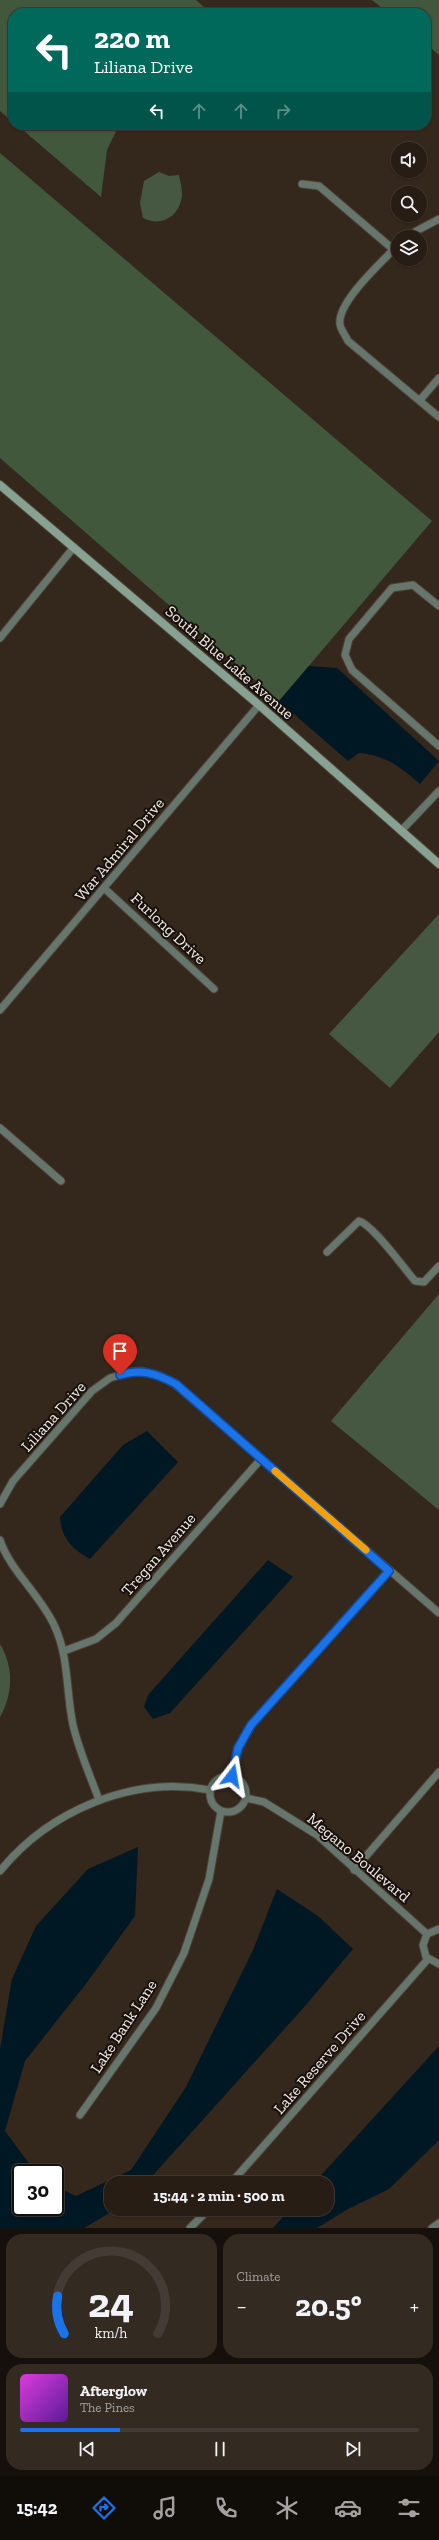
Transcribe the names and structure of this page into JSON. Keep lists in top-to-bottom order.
{
  "streets": {
    "main road": ["South Blue Lake Avenue"],
    "street": [
      "War Admiral Drive",
      "Furlong Drive",
      "Liliana Drive",
      "Tregan Avenue",
      "Megano Boulevard",
      "Lake Bank Lane",
      "Lake Reserve Drive"
    ]
  },
  "crossings": [
    ["South Blue Lake Avenue", "War Admiral Drive"],
    ["War Admiral Drive", "Furlong Drive"],
    ["Liliana Drive", "Tregan Avenue"],
    ["Megano Boulevard", "Lake Bank Lane"]
  ],
  "page": {
    "turn": ["220 m", "Liliana Drive"],
    "limit": "30",
    "trip": "15:44 · 2 min · 500 m",
    "tile": "Climate",
    "heat": ["−", "20.5°", "+"],
    "song": ["Afterglow", "The Pines"],
    "tabs": "15:42",
    "gauge": ["24", "km/h"]
  }
}
